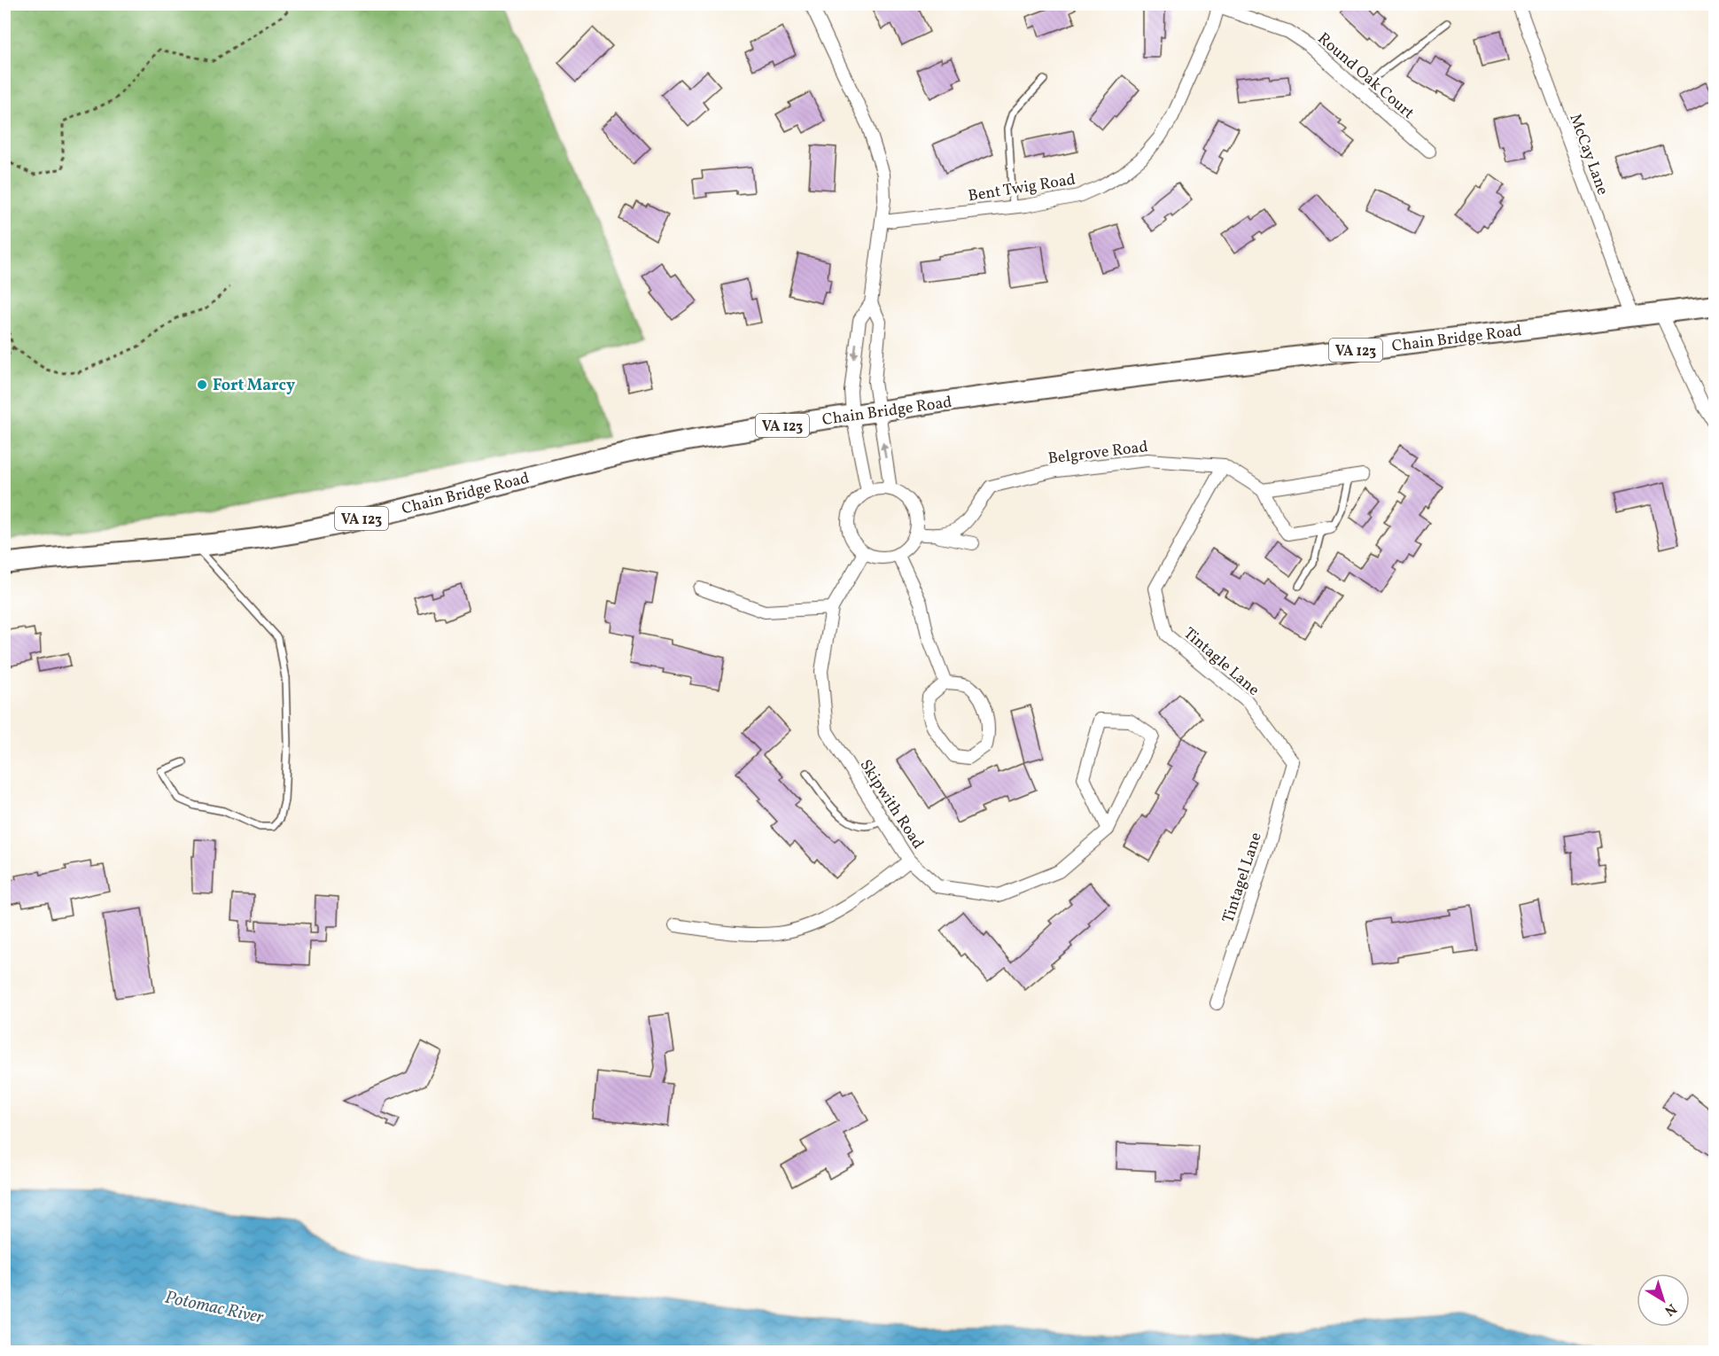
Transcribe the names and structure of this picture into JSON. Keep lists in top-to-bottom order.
{
  "streets": {
    "main road": ["Chain Bridge Road", "VA 123"],
    "street": [
      "Round Oak Court",
      "McCay Lane",
      "Bent Twig Road",
      "Belgrove Road",
      "Tintagle Lane",
      "Skipwith Road",
      "Tintagel Lane"
    ]
  },
  "crossings": [
    ["Round Oak Court", "Bent Twig Road"],
    ["McCay Lane", "Chain Bridge Road"],
    ["Belgrove Road", "Tintagle Lane"],
    ["Tintagle Lane", "Tintagel Lane"]
  ],
  "water": ["Potomac River"],
  "places": ["Fort Marcy"],
  "north": "bottom right"
}
